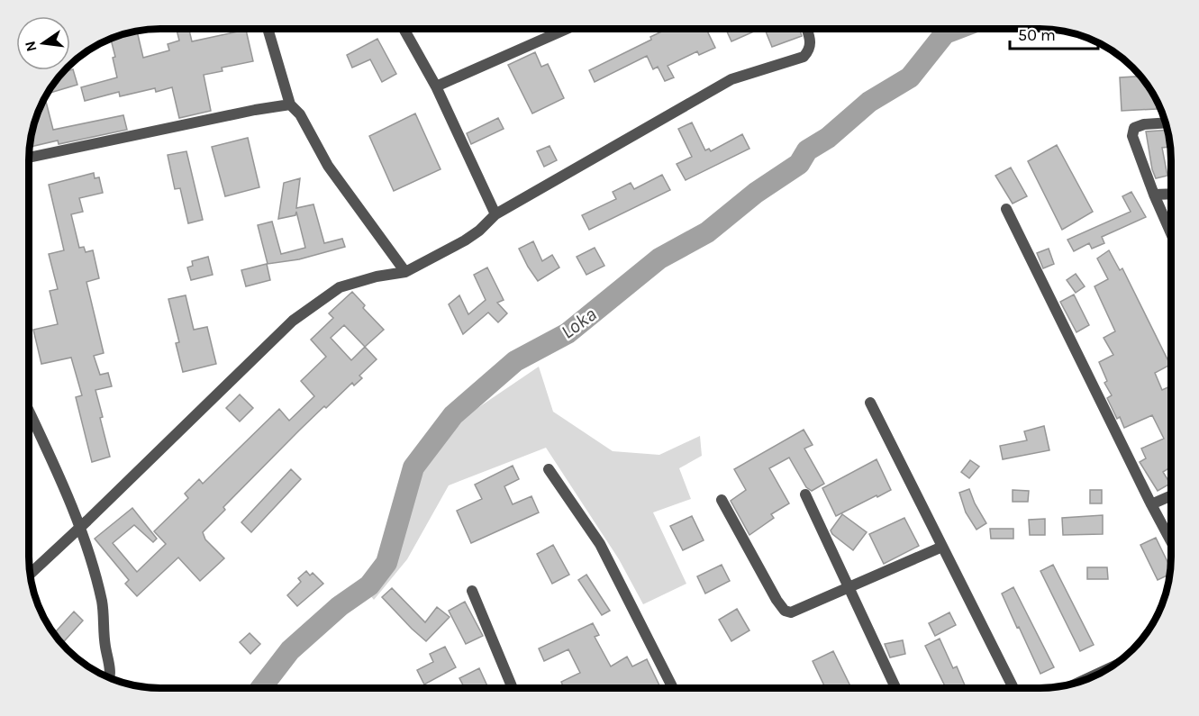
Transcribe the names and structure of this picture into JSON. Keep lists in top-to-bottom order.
{
  "water": ["Loka"],
  "scale_bar": "50 m",
  "north": "left"
}
